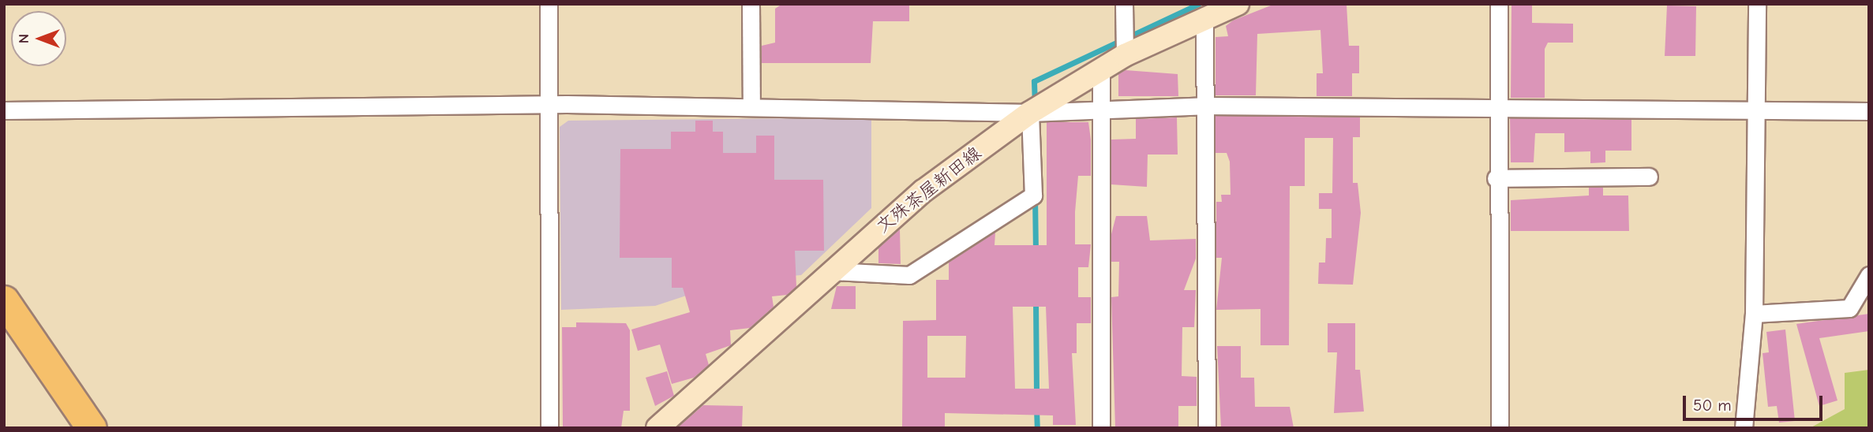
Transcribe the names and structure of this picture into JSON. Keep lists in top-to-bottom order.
{
  "streets": {
    "main road": ["文殊茶屋新田線"]
  },
  "scale_bar": "50 m",
  "north": "left"
}
